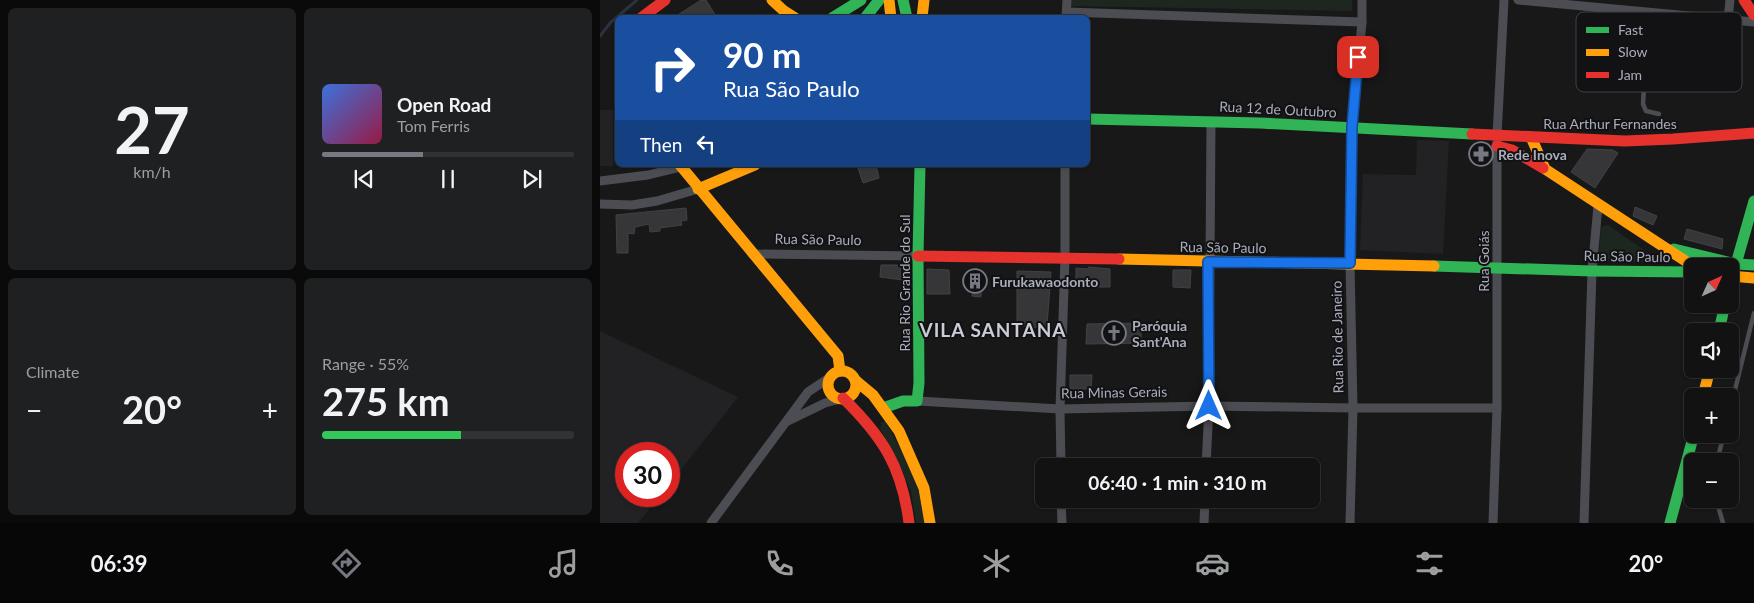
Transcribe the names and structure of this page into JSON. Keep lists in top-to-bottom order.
{
  "streets": {
    "main road": [
      "Rua 12 de Outubro",
      "Rua Arthur Fernandes",
      "Rua São Paulo",
      "Rua Rio Grande do Sul",
      "Rua Minas Gerais"
    ],
    "street": ["Rua Goiás", "Rua Rio de Janeiro"]
  },
  "crossings": [
    ["Rua 12 de Outubro", "Rua Arthur Fernandes"],
    ["Rua 12 de Outubro", "Rua Goiás"],
    ["Rua 12 de Outubro", "Rua Rio de Janeiro"],
    ["Rua Arthur Fernandes", "Rua Goiás"],
    ["Rua São Paulo", "Rua Goiás"],
    ["Rua São Paulo", "Rua Rio Grande do Sul"],
    ["Rua São Paulo", "Rua Rio de Janeiro"],
    ["Rua Goiás", "Rua Minas Gerais"],
    ["Rua Rio Grande do Sul", "Rua Minas Gerais"],
    ["Rua Rio de Janeiro", "Rua Minas Gerais"]
  ],
  "districts": ["VILA SANTANA"],
  "places": {
    "pharmacy": ["Rede Inova"],
    "building": ["Furukawaodonto"],
    "church": ["Paróquia Sant'Ana"]
  },
  "legend": ["Fast", "Slow", "Jam"],
  "north": "top right",
  "page": {
    "tile": [
      ["27", "km/h"],
      "Climate",
      ["Range · 55%", "275 km"]
    ],
    "turn": ["90 m", "Rua São Paulo"],
    "song": ["Open Road", "Tom Ferris"],
    "then": "Then",
    "map_buttons": ["+", "−"],
    "heat": ["−", "20°", "+"],
    "limit": "30",
    "trip": "06:40 · 1 min · 310 m",
    "tabs": ["06:39", "20°"]
  }
}
